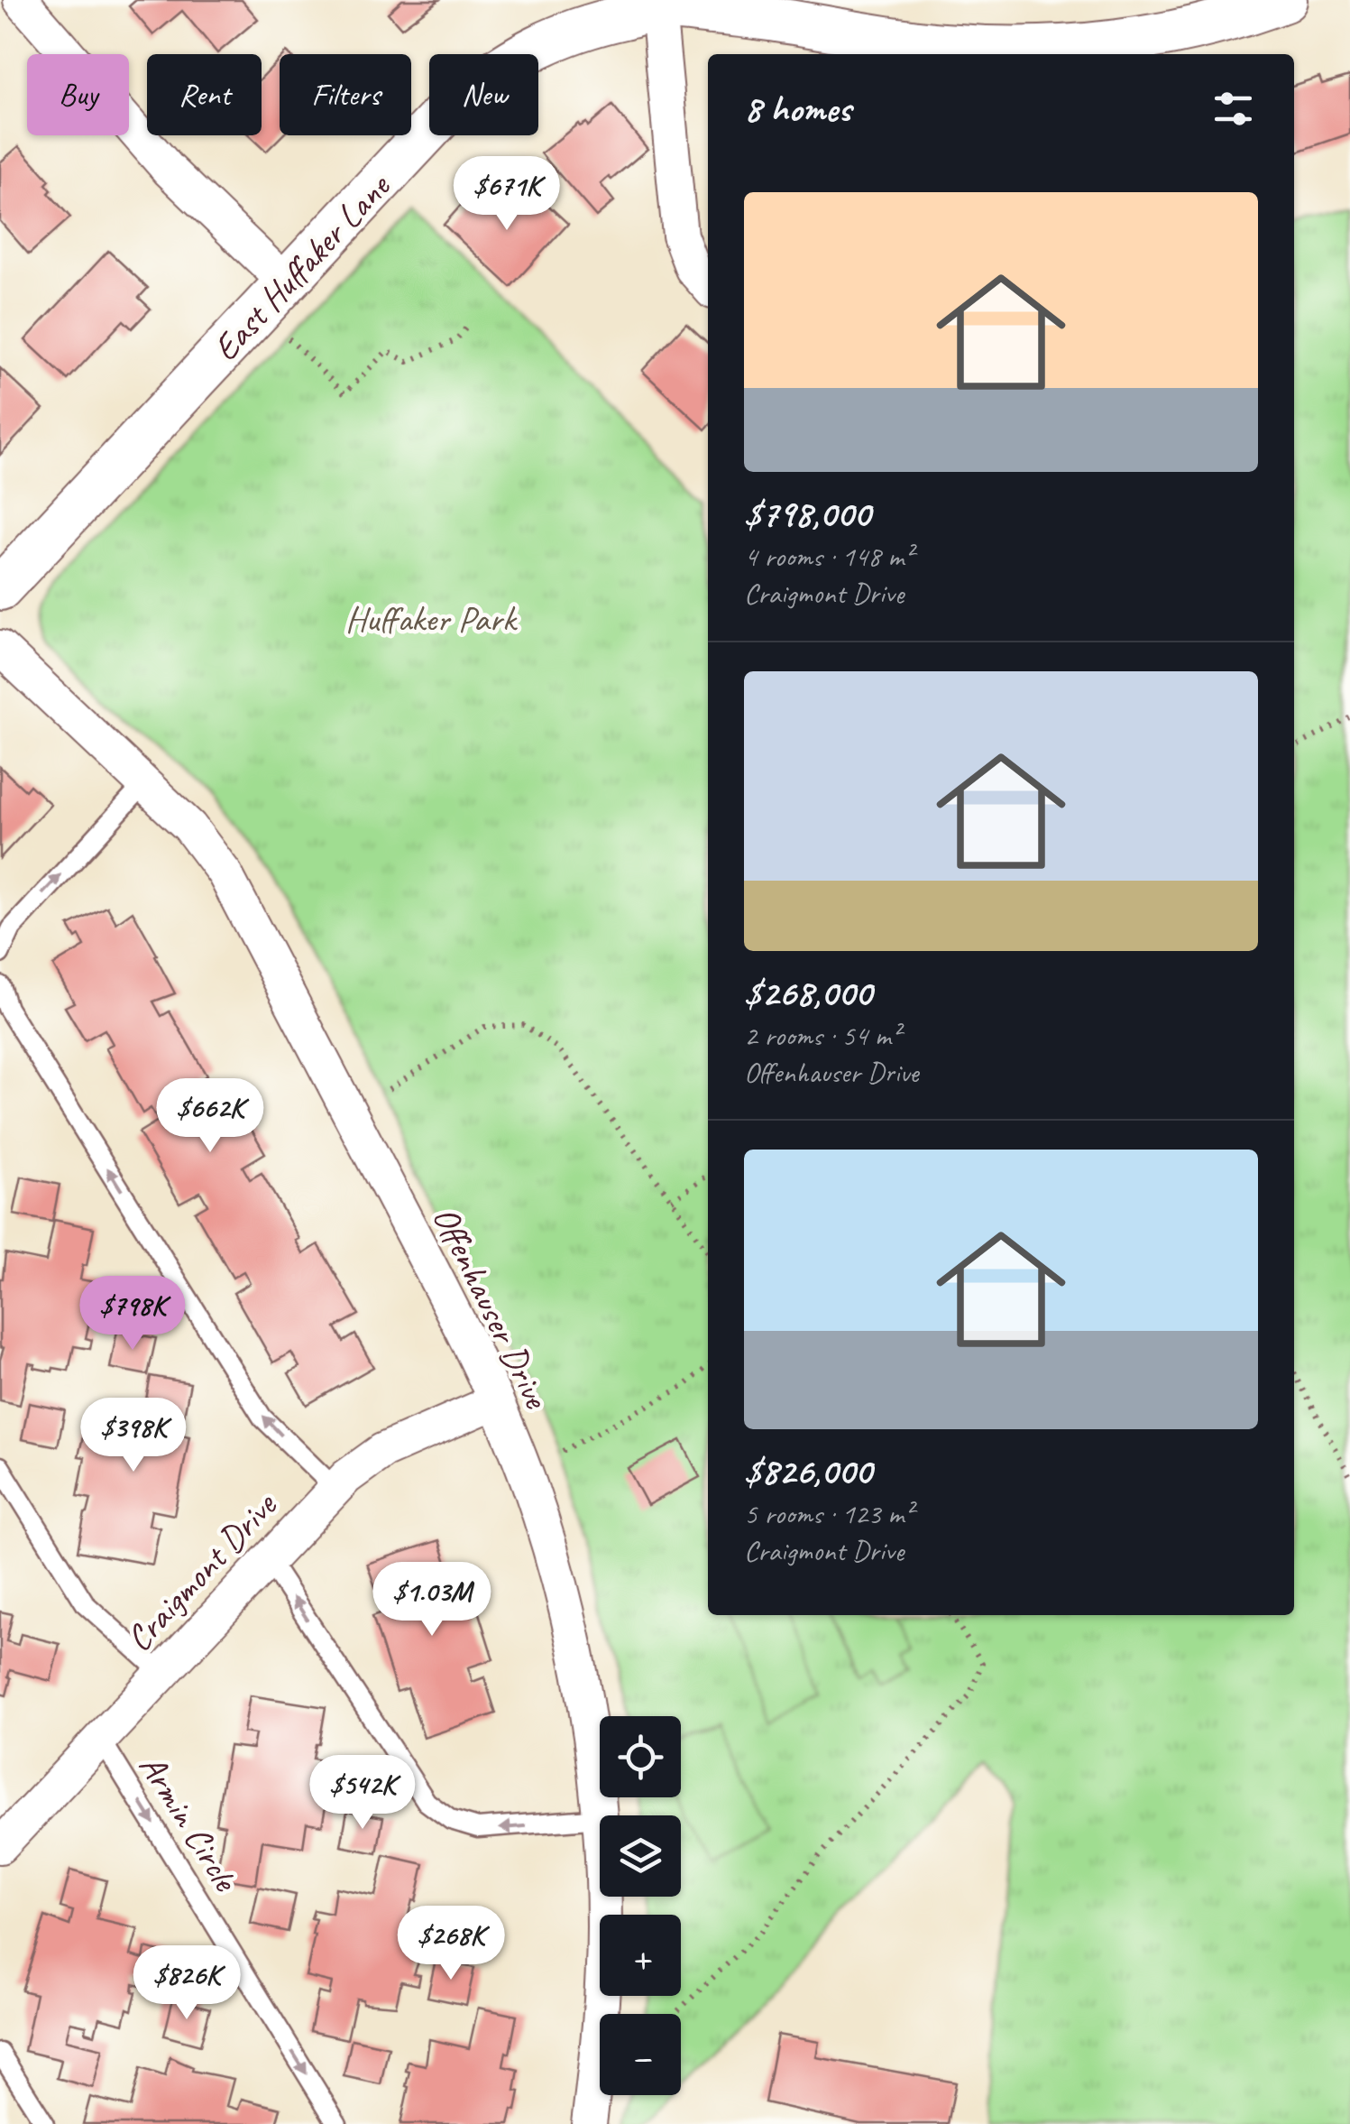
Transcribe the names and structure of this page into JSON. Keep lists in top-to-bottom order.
{
  "streets": {
    "street": ["East Huffaker Lane", "Offenhauser Drive", "Craigmont Drive"],
    "lane": ["Armin Circle"]
  },
  "crossings": [
    ["Offenhauser Drive", "Craigmont Drive"],
    ["Craigmont Drive", "Armin Circle"]
  ],
  "one_way": ["Armin Circle"],
  "parks": ["Huffaker Park"],
  "page": {
    "chip": [
      "Buy",
      "Rent",
      "Filters",
      "New"
    ],
    "heading": "8 homes",
    "price": [
      "$671K",
      "$662K",
      "$798K",
      "$398K",
      "$1.03M",
      "$542K",
      "$268K",
      "$826K"
    ],
    "list": [
      {
        "name": "$798,000",
        "note": "4 rooms · 148 m² · Craigmont Drive"
      },
      {
        "name": "$268,000",
        "note": "2 rooms · 54 m² · Offenhauser Drive"
      },
      {
        "name": "$826,000",
        "note": "5 rooms · 123 m² · Craigmont Drive"
      }
    ],
    "map_buttons": ["+", "−"]
  }
}
